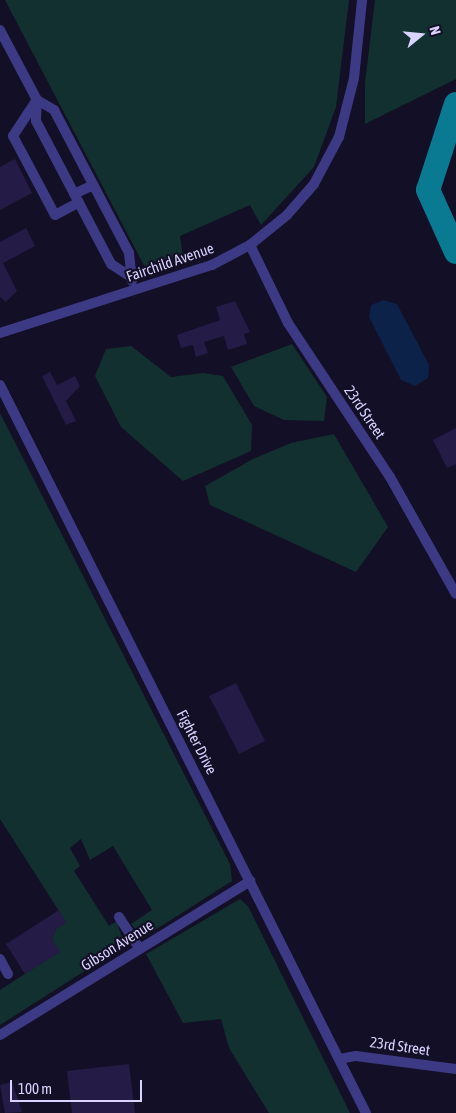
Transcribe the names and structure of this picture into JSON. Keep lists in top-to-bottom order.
{
  "streets": {
    "street": [
      "Fairchild Avenue",
      "23rd Street",
      "Fighter Drive",
      "Gibson Avenue"
    ]
  },
  "crossings": [
    ["Fairchild Avenue", "23rd Street"],
    ["23rd Street", "Fighter Drive"],
    ["Fighter Drive", "Gibson Avenue"]
  ],
  "scale_bar": "100 m",
  "north": "right"
}
